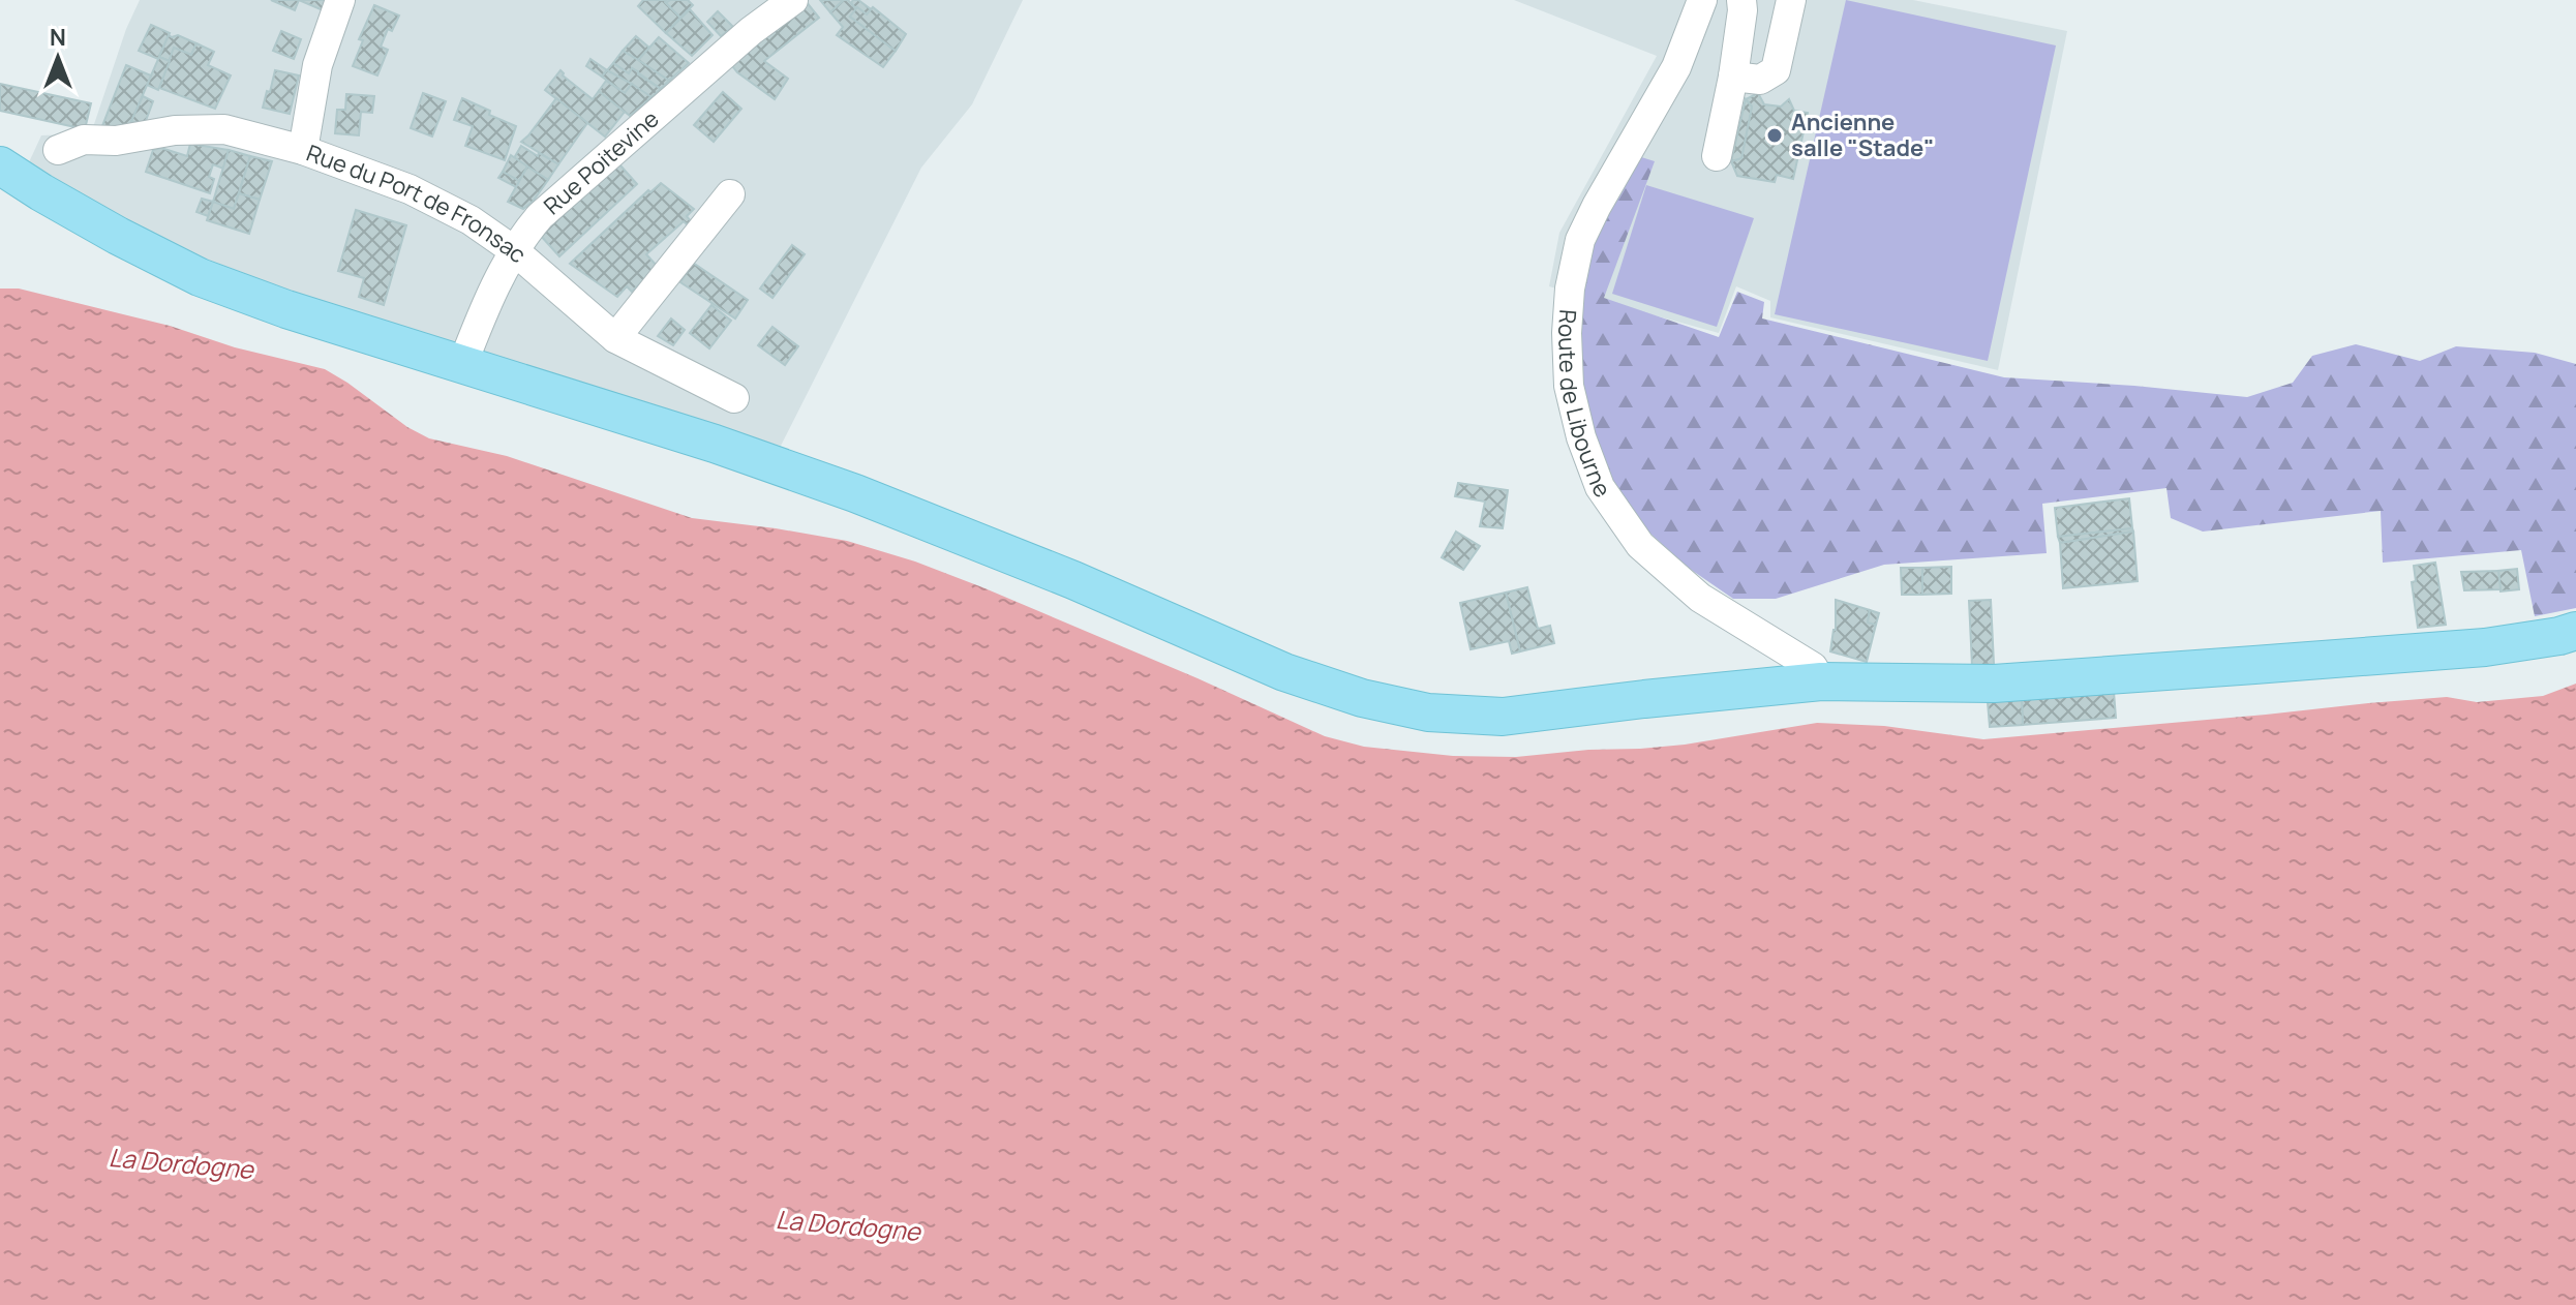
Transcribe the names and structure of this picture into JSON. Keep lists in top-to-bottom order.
{
  "streets": {
    "street": ["Rue Poitevine", "Rue du Port de Fronsac", "Route de Libourne"]
  },
  "crossings": [
    ["Rue Poitevine", "Rue du Port de Fronsac"]
  ],
  "water": ["La Dordogne"],
  "places": ["Ancienne salle \"Stade\""],
  "north": "top"
}
